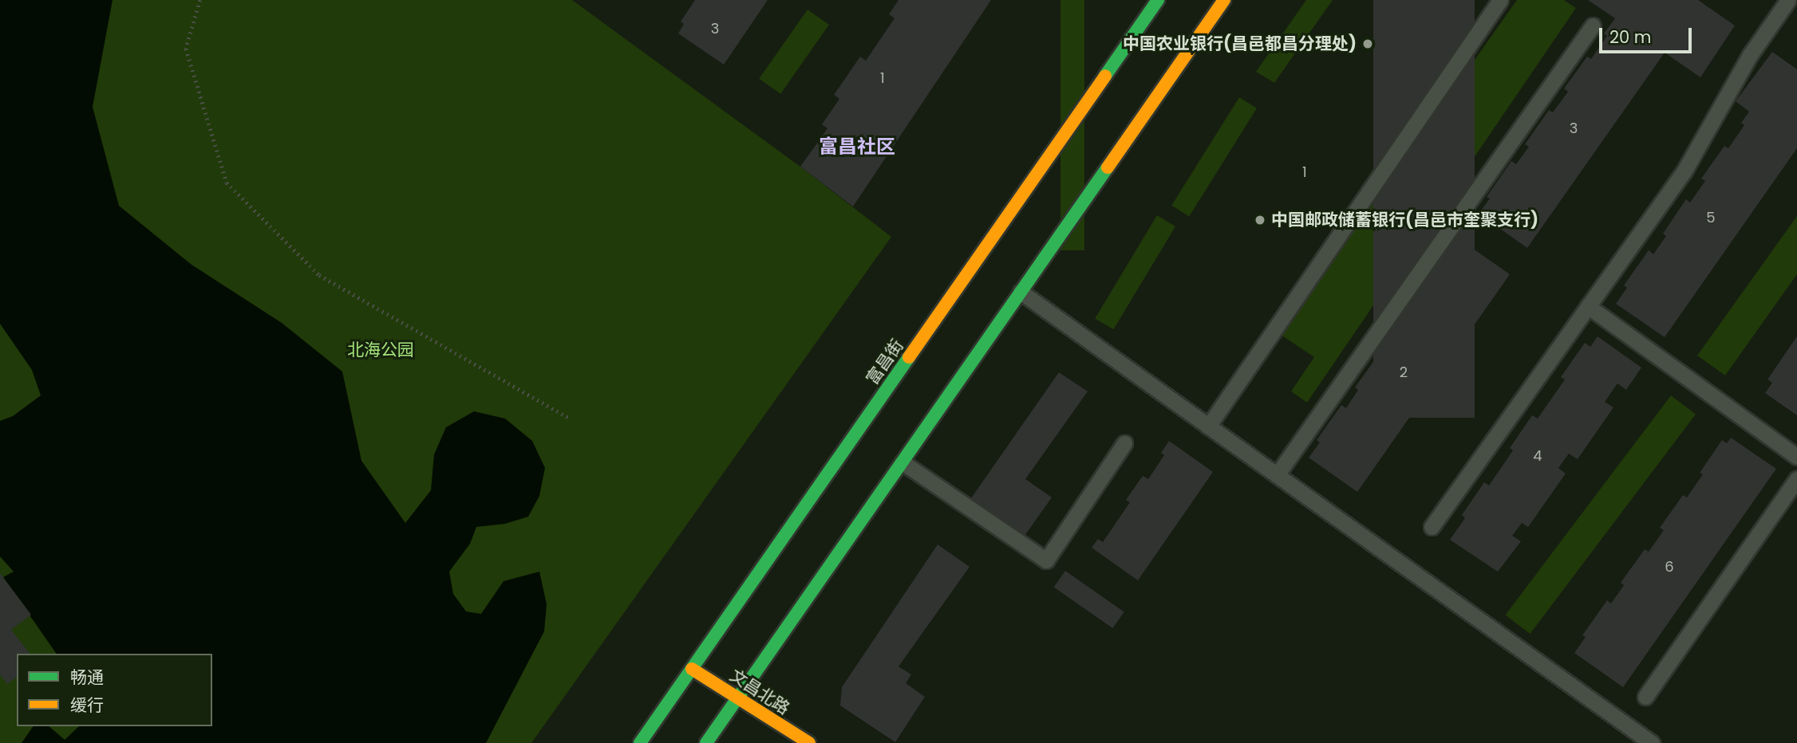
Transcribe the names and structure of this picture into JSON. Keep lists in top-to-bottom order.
{
  "streets": {
    "main road": ["富昌街", "文昌北路"]
  },
  "crossings": [
    ["富昌街", "文昌北路"]
  ],
  "districts": ["富昌社区"],
  "parks": ["北海公园"],
  "places": ["中国农业银行(昌邑都昌分理处)", "中国邮政储蓄银行(昌邑市奎聚支行)"],
  "house_numbers": [
    "3",
    "1",
    "3",
    "1",
    "5",
    "2",
    "4",
    "6"
  ],
  "legend": ["畅通", "缓行"],
  "scale_bar": "20 m"
}
